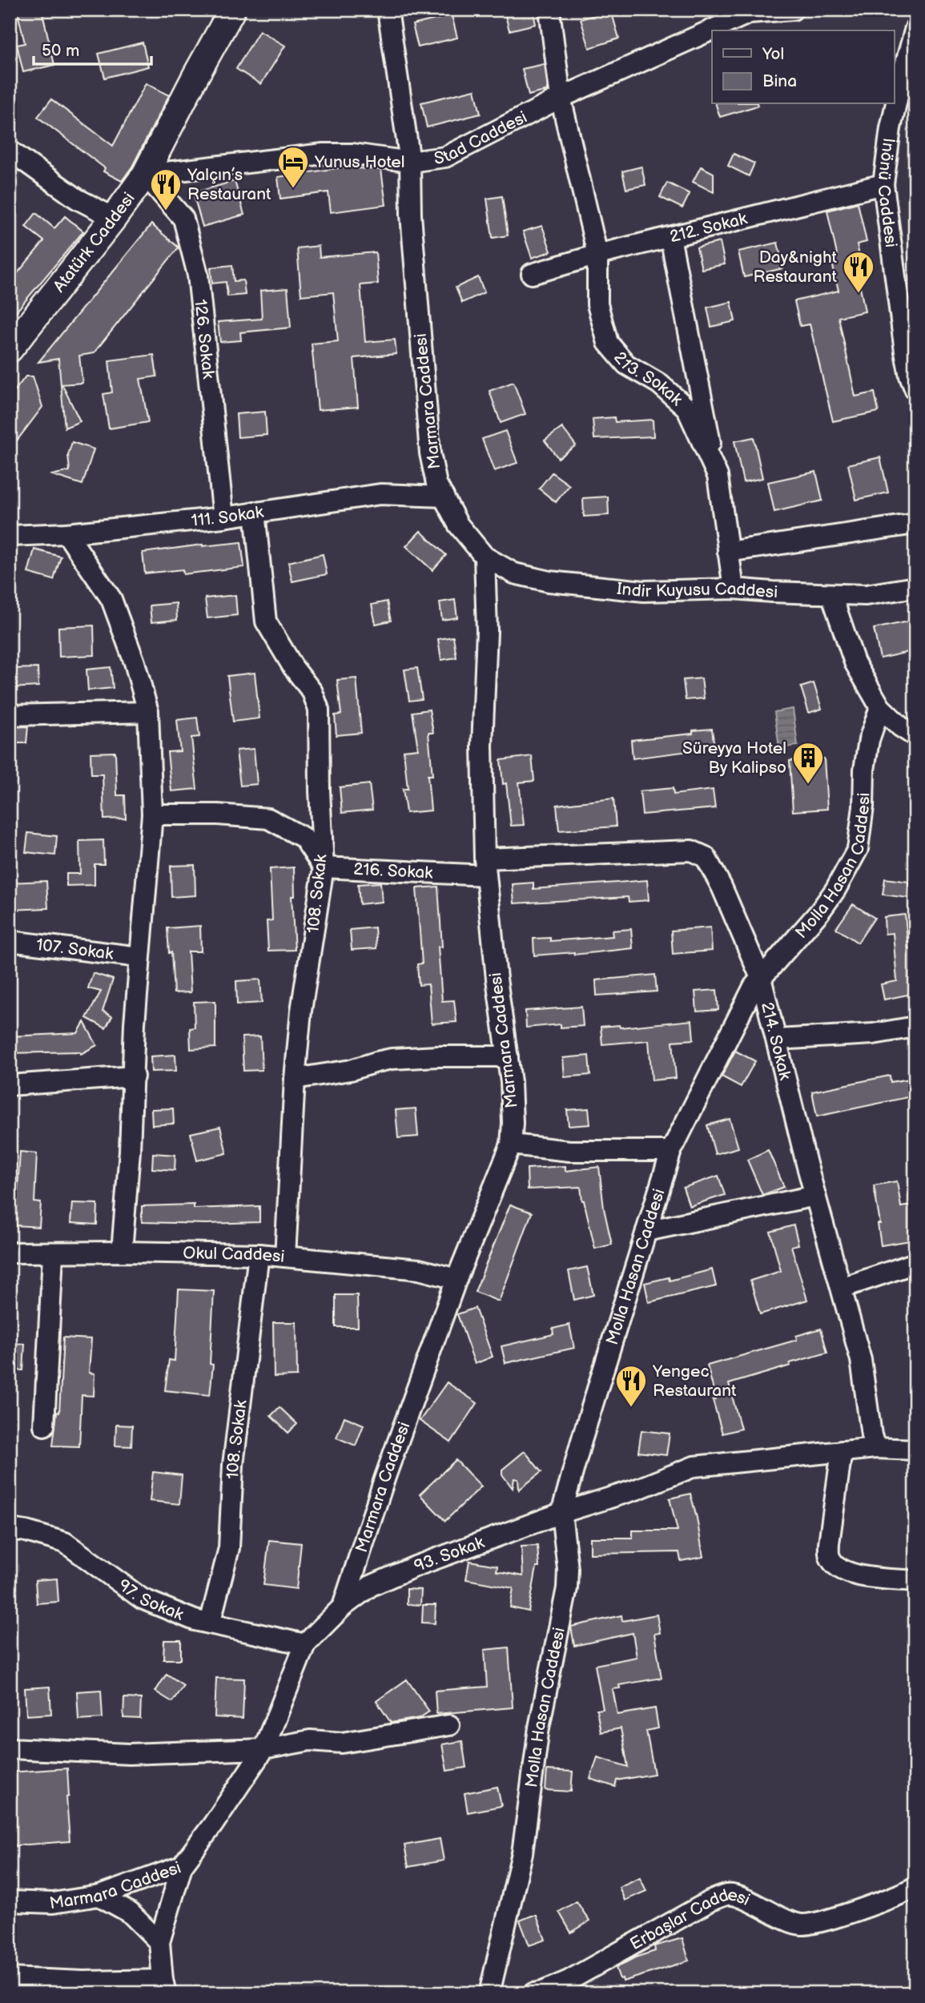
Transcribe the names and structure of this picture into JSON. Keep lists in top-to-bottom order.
{
  "streets": {
    "main road": ["Atatürk Caddesi"],
    "street": [
      "Stad Caddesi",
      "İnönü Caddesi",
      "212. Sokak",
      "126. Sokak",
      "213. Sokak",
      "Marmara Caddesi",
      "111. Sokak",
      "Indir Kuyusu Caddesi",
      "Molla Hasan Caddesi",
      "216. Sokak",
      "108. Sokak",
      "107. Sokak",
      "214. Sokak",
      "Okul Caddesi",
      "93. Sokak",
      "97. Sokak",
      "Erbaşlar Caddesi"
    ]
  },
  "crossings": [
    ["Stad Caddesi", "Atatürk Caddesi"],
    ["Stad Caddesi", "126. Sokak"],
    ["Stad Caddesi", "213. Sokak"],
    ["Stad Caddesi", "Marmara Caddesi"],
    ["İnönü Caddesi", "212. Sokak"],
    ["212. Sokak", "213. Sokak"],
    ["Atatürk Caddesi", "126. Sokak"],
    ["126. Sokak", "111. Sokak"],
    ["213. Sokak", "Indir Kuyusu Caddesi"],
    ["Marmara Caddesi", "111. Sokak"],
    ["Marmara Caddesi", "Indir Kuyusu Caddesi"],
    ["Marmara Caddesi", "216. Sokak"],
    ["Marmara Caddesi", "214. Sokak"],
    ["Marmara Caddesi", "Okul Caddesi"],
    ["Marmara Caddesi", "93. Sokak"],
    ["Marmara Caddesi", "97. Sokak"],
    ["111. Sokak", "108. Sokak"],
    ["Molla Hasan Caddesi", "214. Sokak"],
    ["Molla Hasan Caddesi", "93. Sokak"],
    ["216. Sokak", "108. Sokak"],
    ["216. Sokak", "214. Sokak"],
    ["108. Sokak", "Okul Caddesi"],
    ["108. Sokak", "97. Sokak"],
    ["214. Sokak", "93. Sokak"]
  ],
  "places": {
    "hotel": ["Yunus Hotel"],
    "restaurant": ["Yalçın’s Restaurant", "Day&night Restaurant", "Yengec Restaurant"],
    "building": ["Süreyya Hotel By Kalipso"]
  },
  "legend": ["Yol", "Bina"],
  "scale_bar": "50 m"
}
